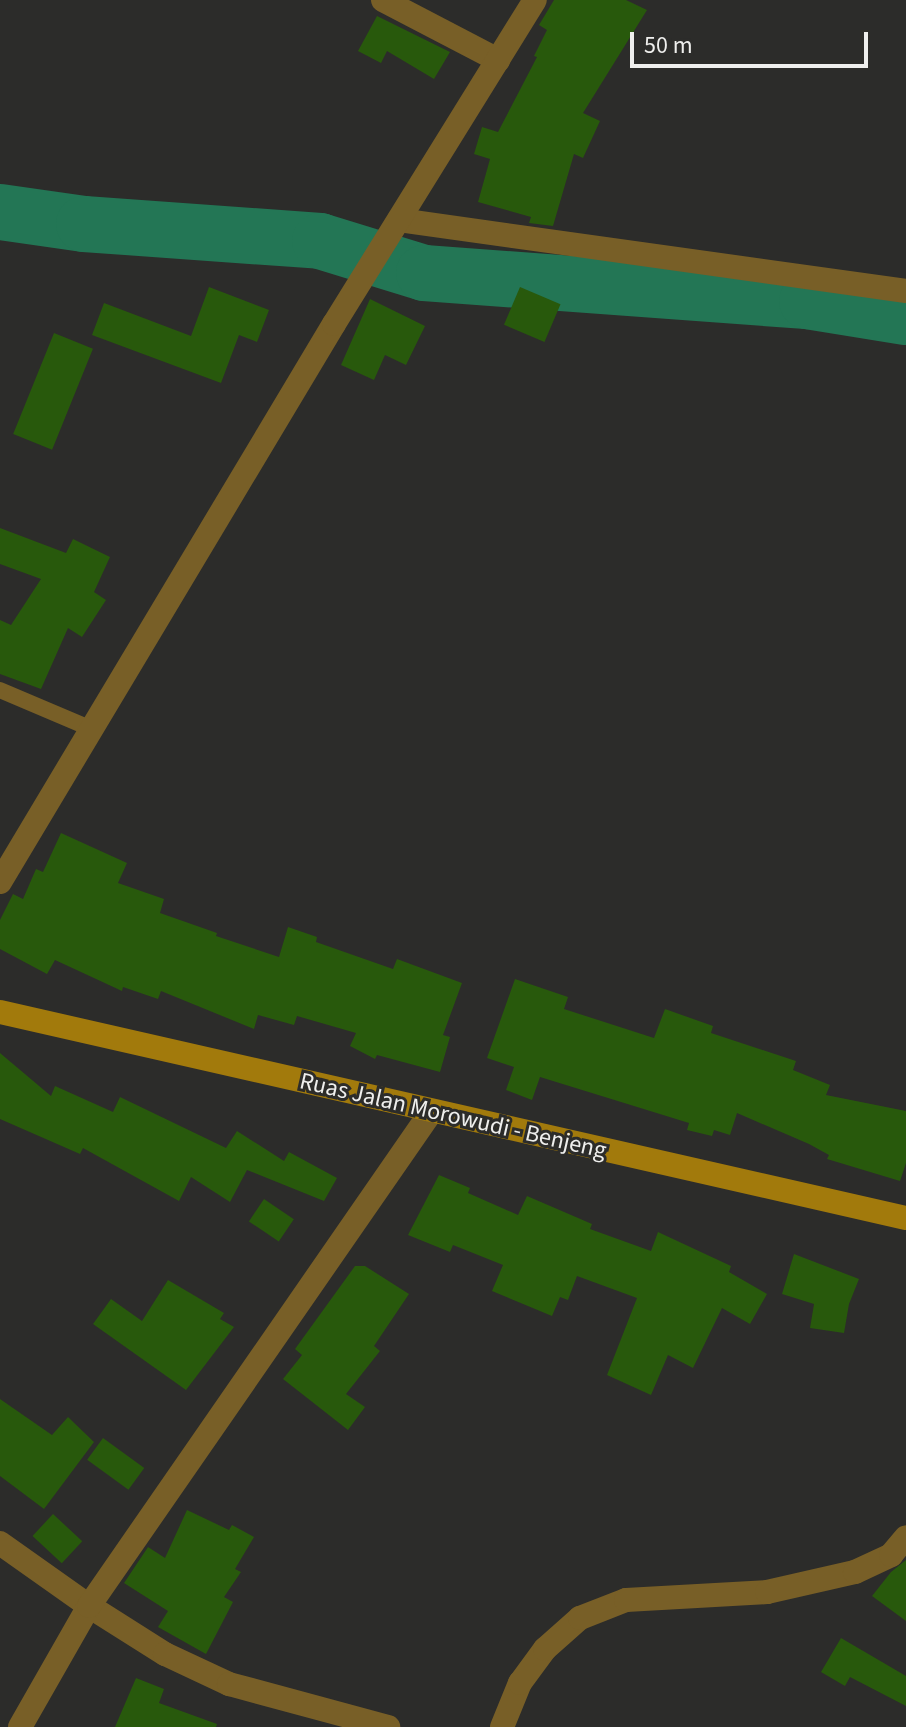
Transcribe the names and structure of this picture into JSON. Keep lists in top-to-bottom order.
{
  "streets": {
    "main road": ["Ruas Jalan Morowudi - Benjeng"]
  },
  "scale_bar": "50 m"
}
